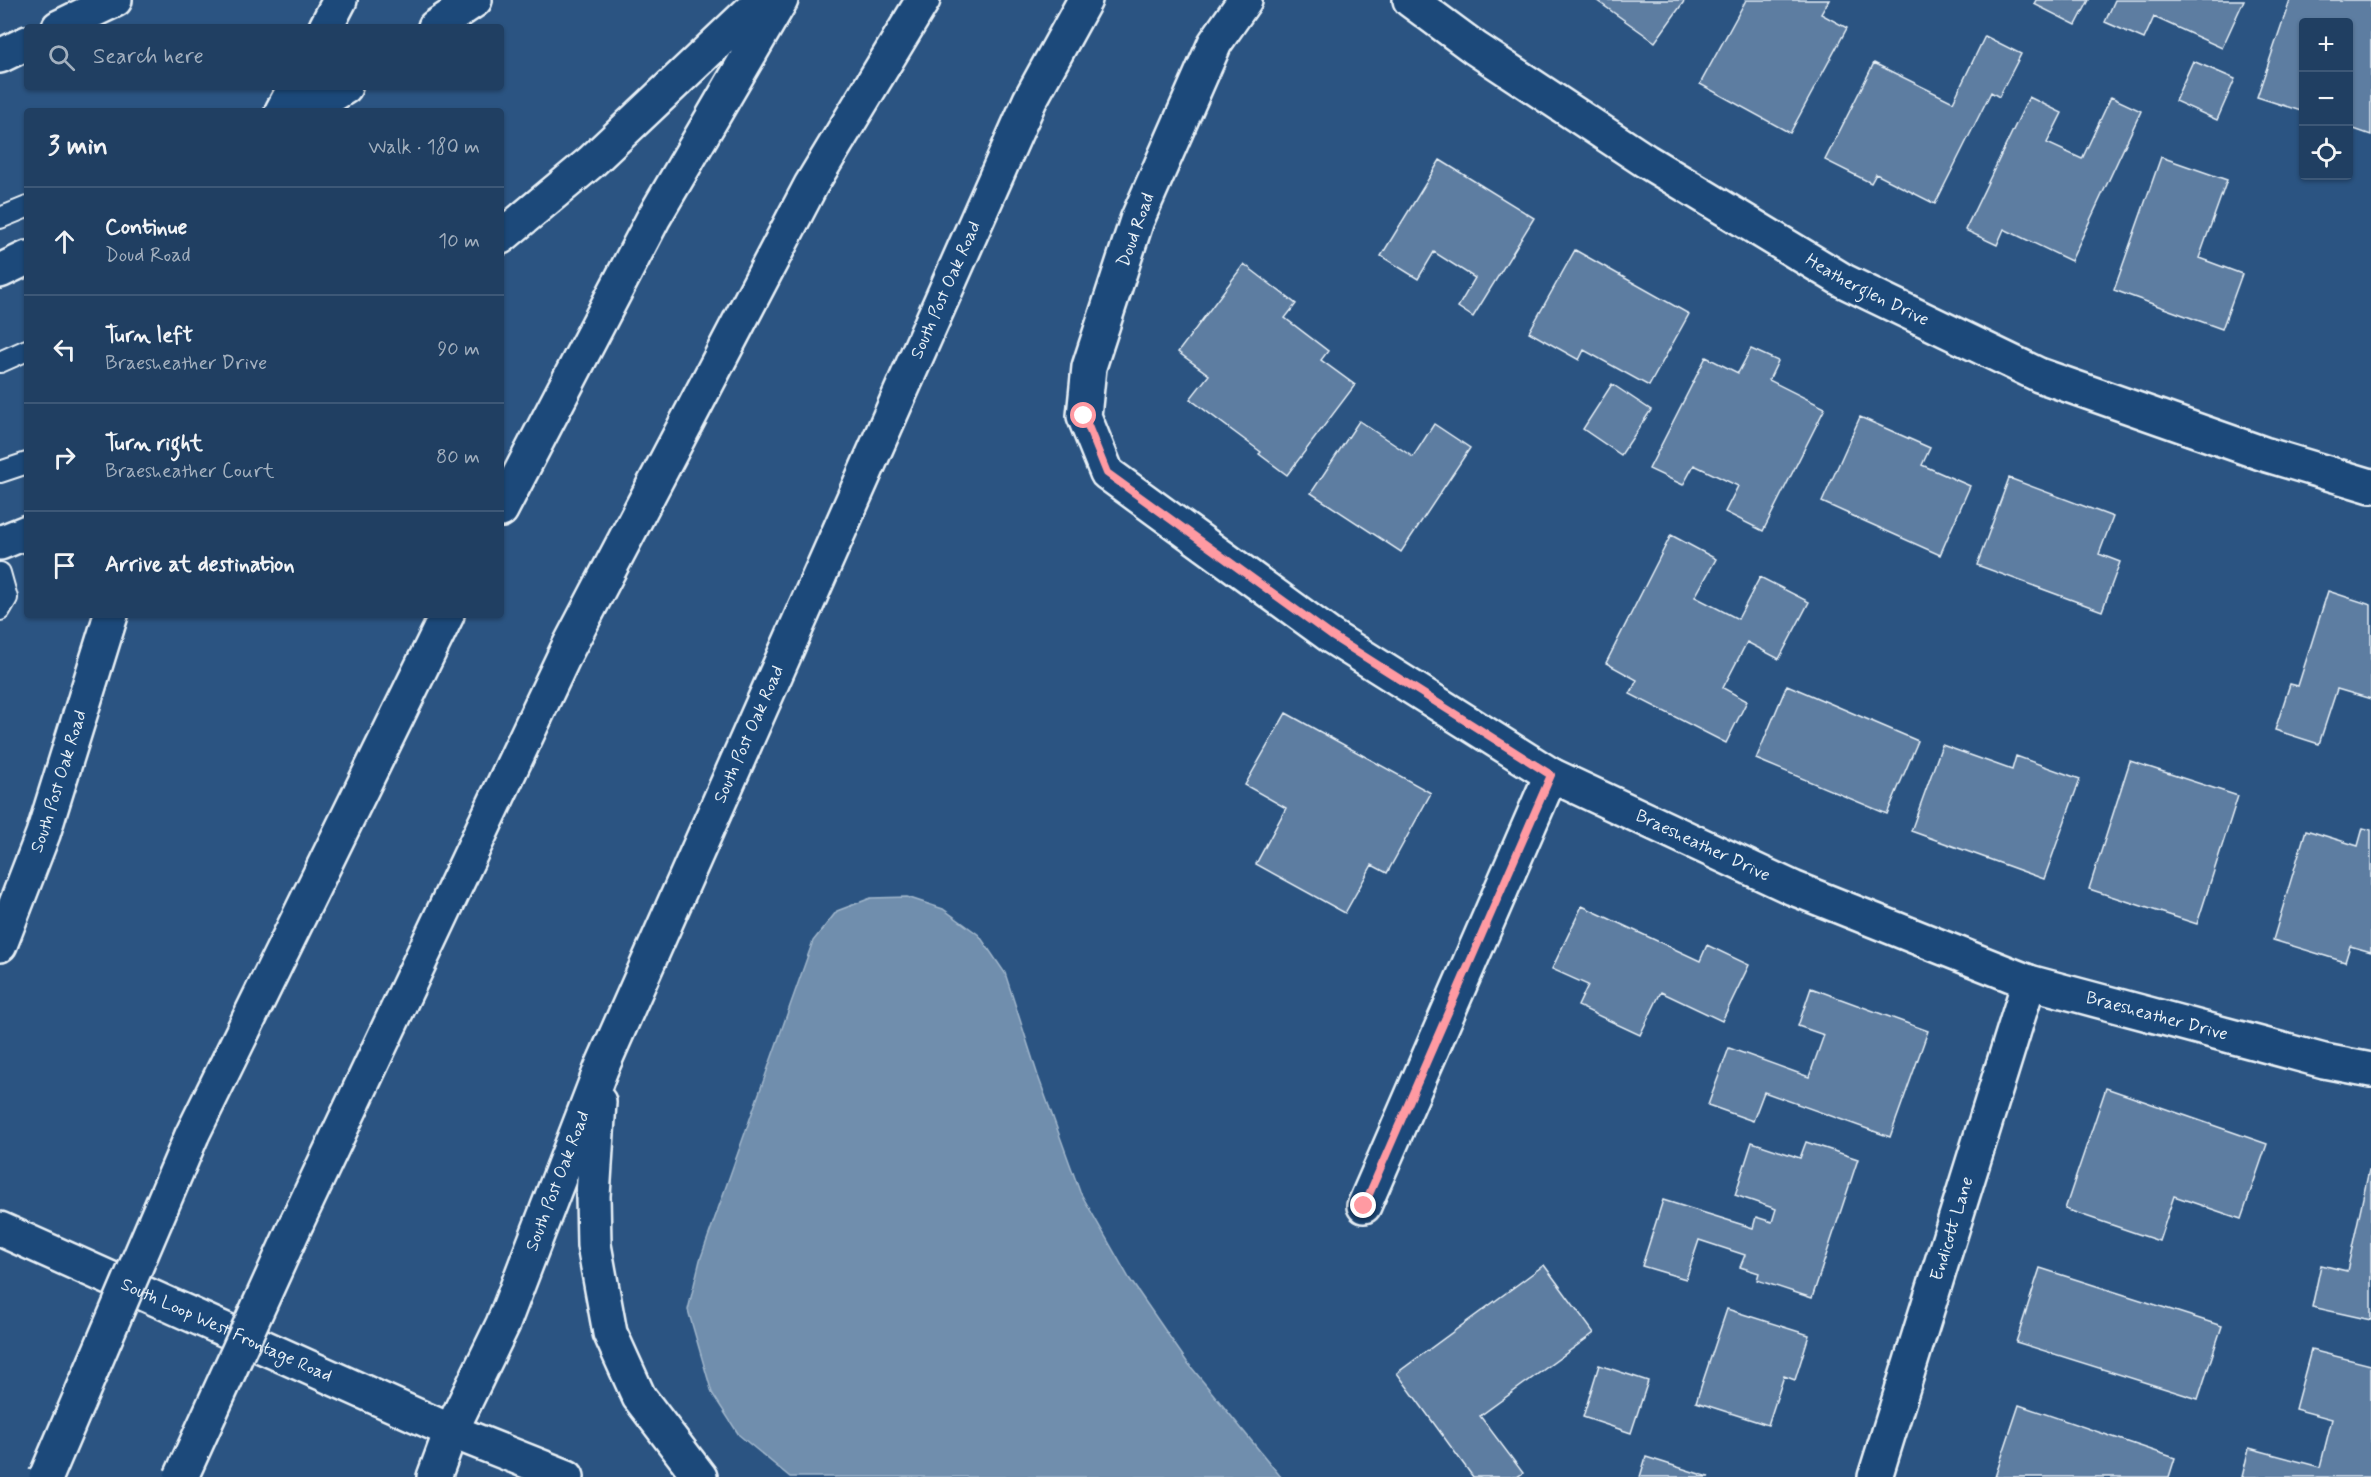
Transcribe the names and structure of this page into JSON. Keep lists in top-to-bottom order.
{
  "streets": {
    "main road": [
      "Doud Road",
      "South Post Oak Road",
      "Heatherglen Drive",
      "Braesheather Drive",
      "Endicott Lane",
      "South Loop West Frontage Road"
    ]
  },
  "crossings": [
    ["Doud Road", "Braesheather Drive"],
    ["South Post Oak Road", "South Loop West Frontage Road"],
    ["Braesheather Drive", "Endicott Lane"]
  ],
  "page": {
    "map_buttons": ["+", "−"],
    "search": "Search here",
    "heading": ["3 min", "Walk · 180 m"],
    "list": [
      ["Continue", "Doud Road", "10 m"],
      ["Turn left", "Braesheather Drive", "90 m"],
      ["Turn right", "Braesheather Court", "80 m"],
      "Arrive at destination"
    ]
  }
}
